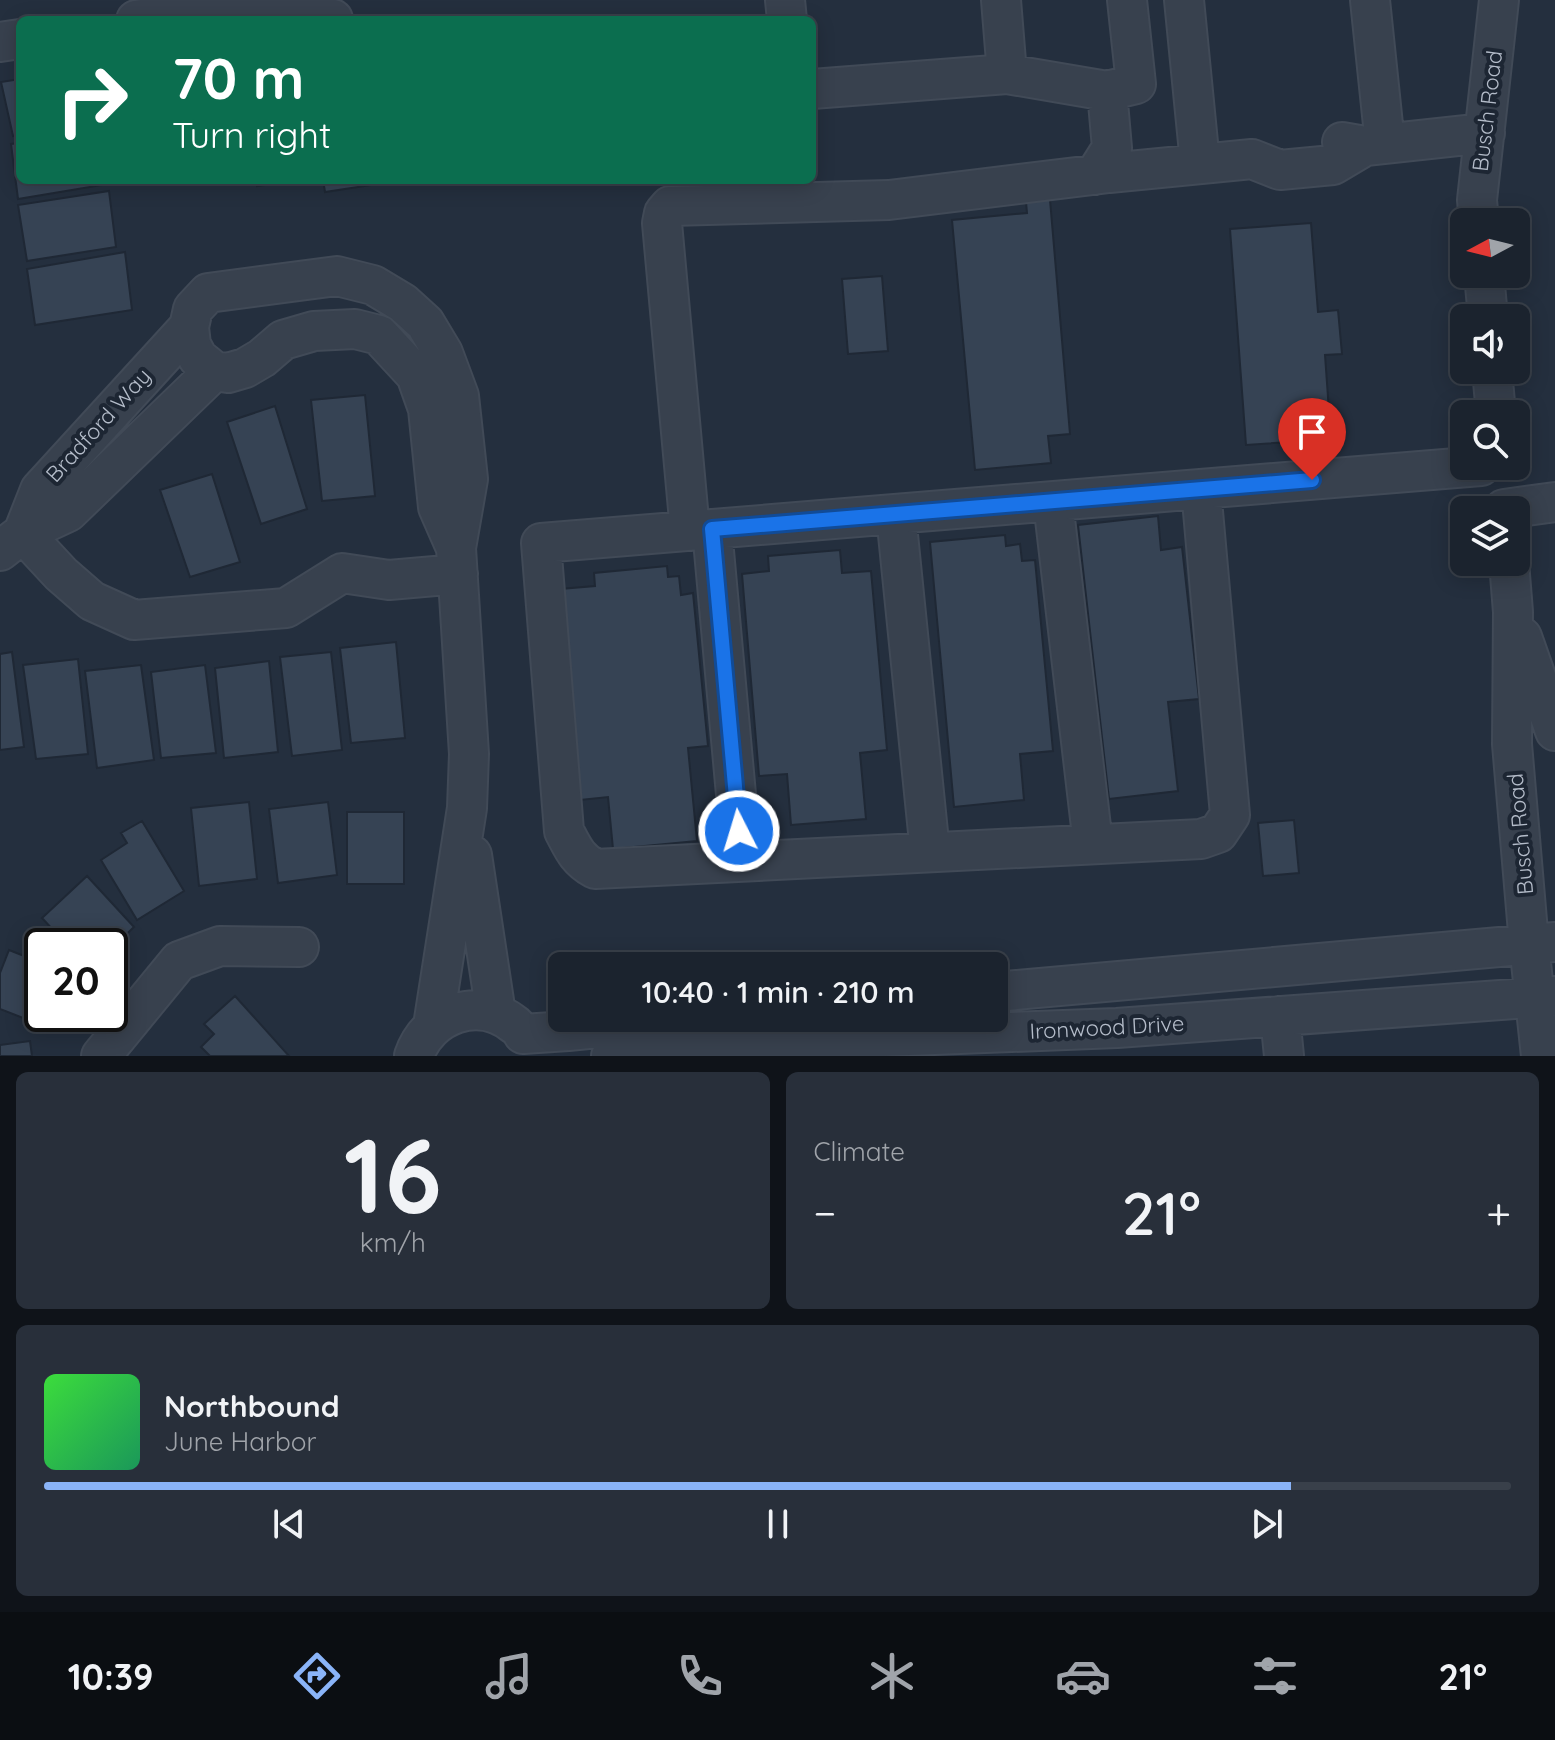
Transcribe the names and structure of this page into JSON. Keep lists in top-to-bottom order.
{
  "streets": {
    "street": ["Busch Road", "Bradford Way", "Ironwood Drive"]
  },
  "crossings": [
    ["Busch Road", "Ironwood Drive"]
  ],
  "north": "left",
  "page": {
    "turn": ["70 m", "Turn right"],
    "limit": "20",
    "trip": "10:40 · 1 min · 210 m",
    "tile": [
      ["16", "km/h"],
      "Climate"
    ],
    "heat": ["−", "21°", "+"],
    "song": ["Northbound", "June Harbor"],
    "tabs": ["10:39", "21°"]
  }
}
